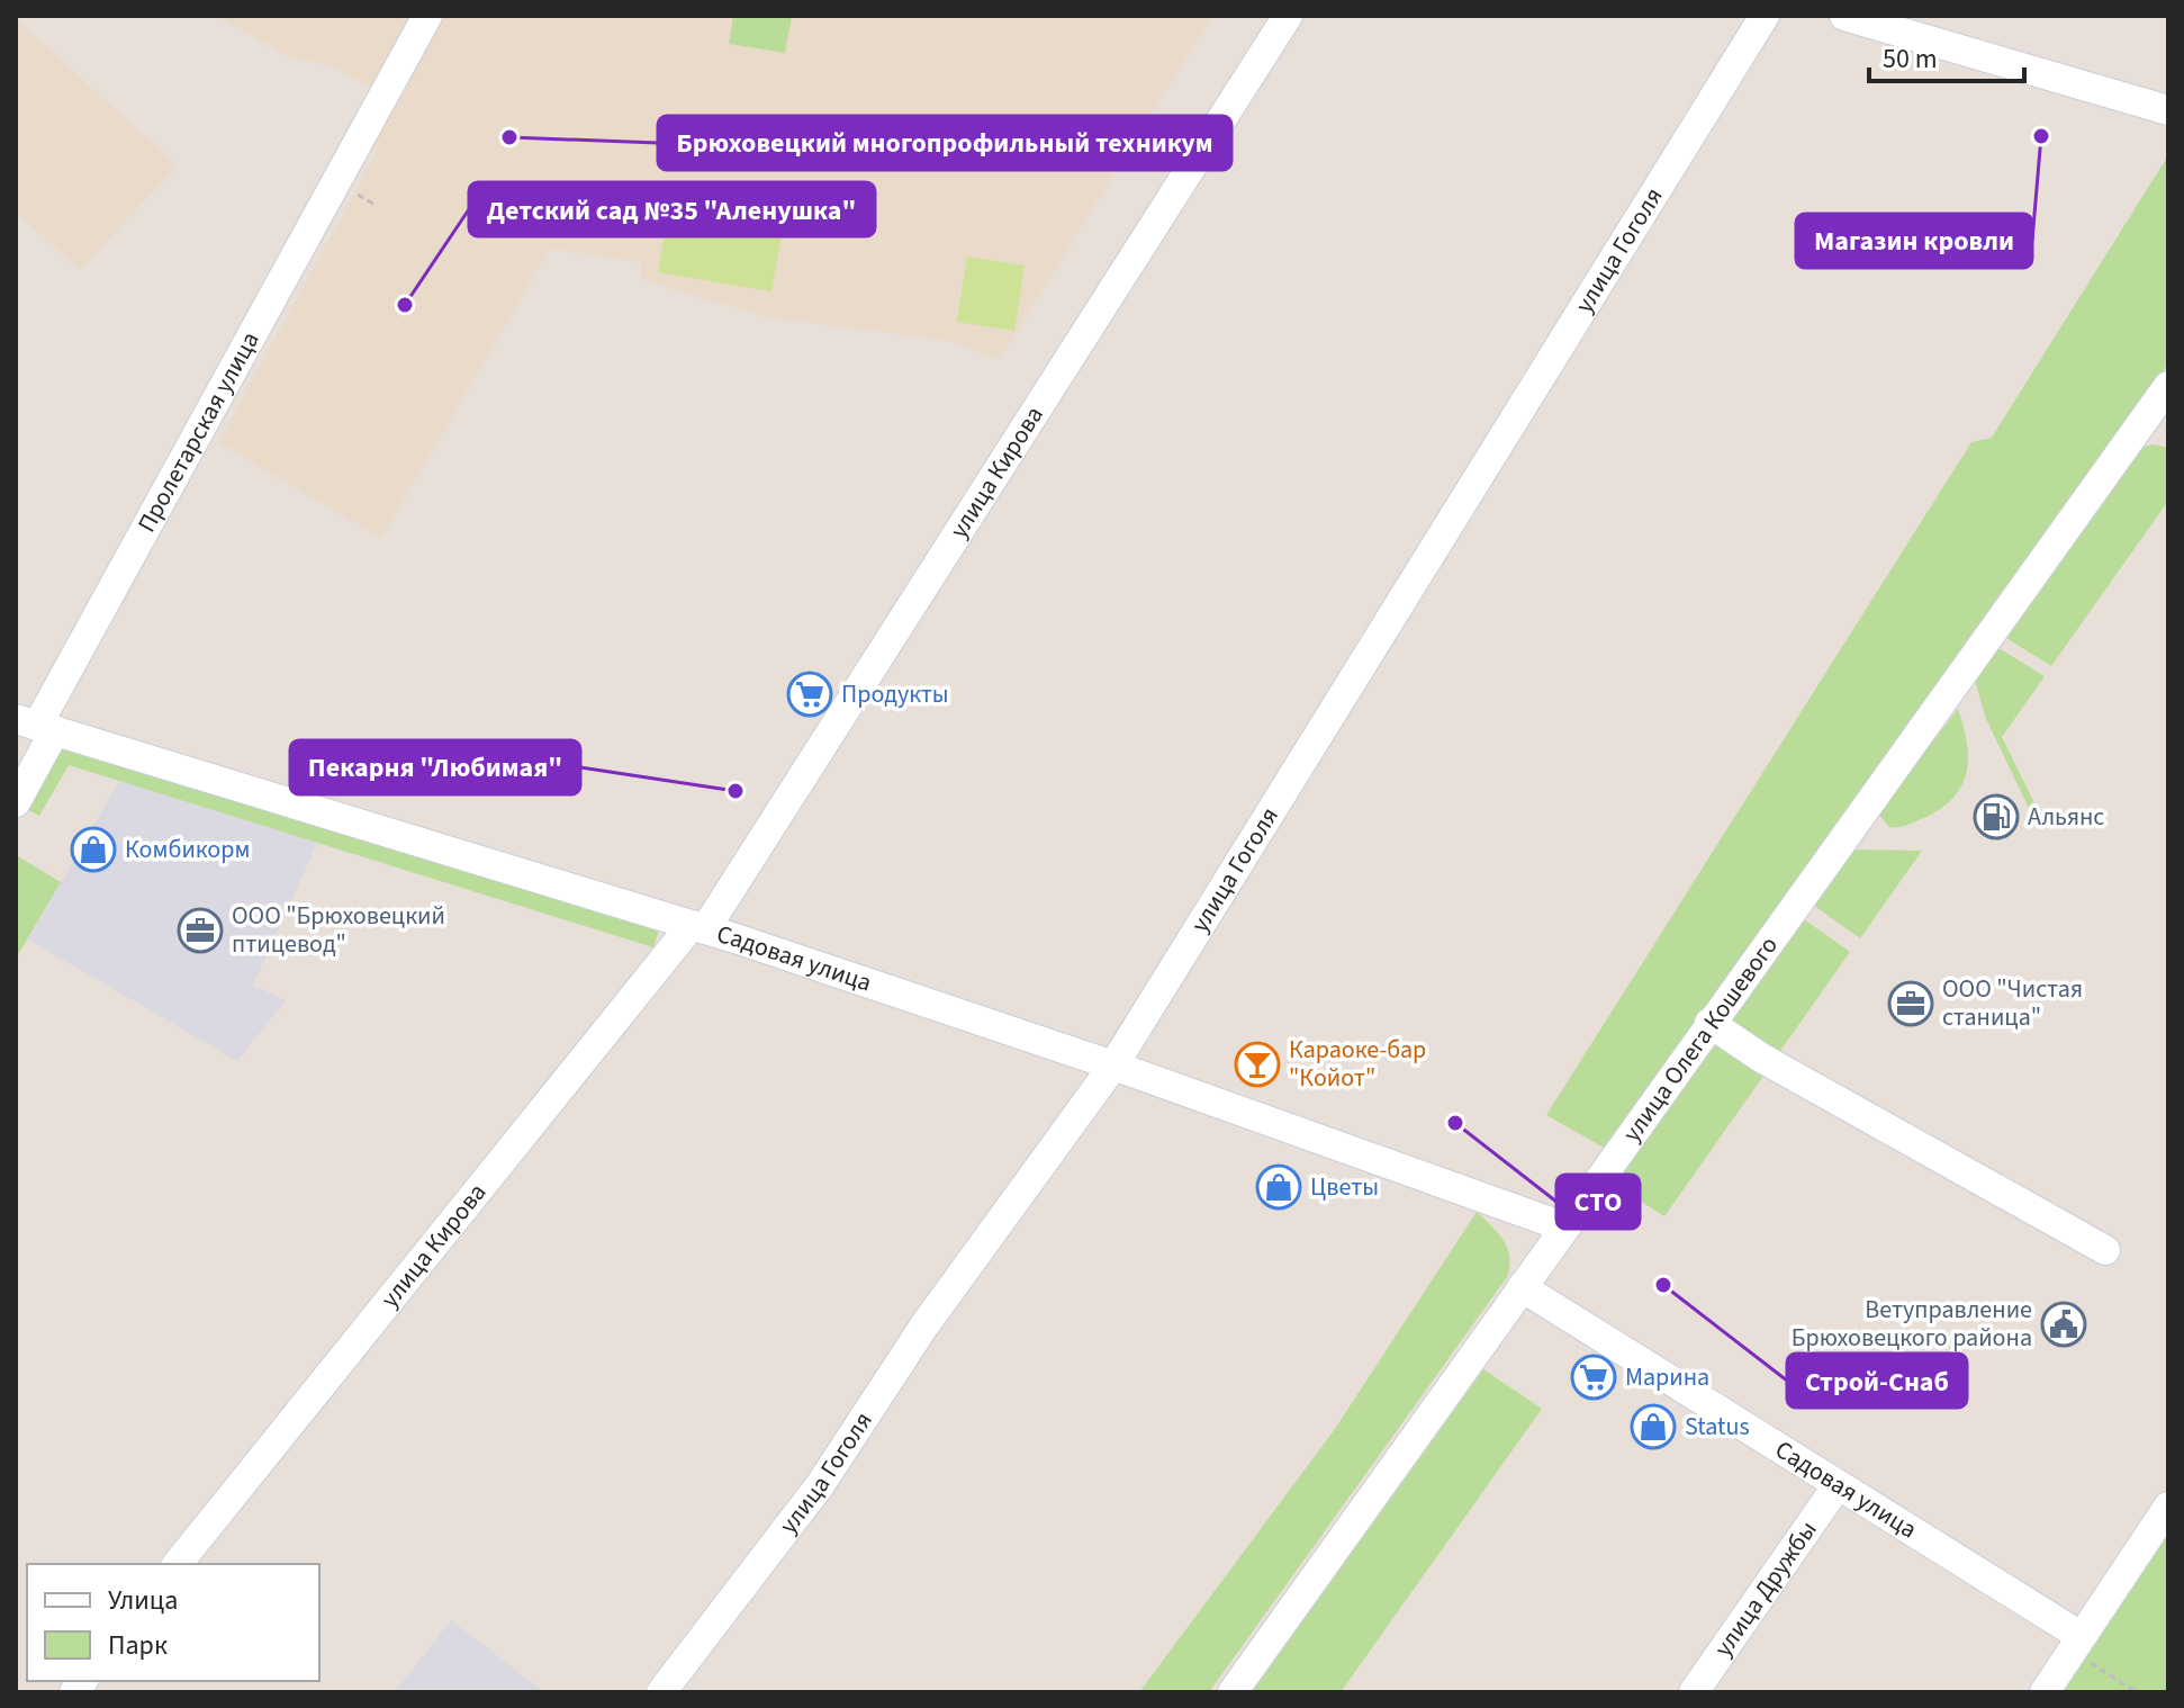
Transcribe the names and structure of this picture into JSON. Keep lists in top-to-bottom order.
{
  "streets": {
    "street": [
      "улица Гоголя",
      "Пролетарская улица",
      "улица Кирова",
      "Садовая улица",
      "улица Олега Кошевого",
      "улица Дружбы"
    ]
  },
  "crossings": [
    ["улица Гоголя", "Садовая улица"],
    ["Пролетарская улица", "Садовая улица"],
    ["улица Кирова", "Садовая улица"],
    ["Садовая улица", "улица Олега Кошевого"],
    ["Садовая улица", "улица Дружбы"]
  ],
  "places": {
    "other": [
      "Магазин кровли",
      "Брюховецкий многопрофильный техникум",
      "Детский сад №35 \"Аленушка\"",
      "Пекарня \"Любимая\"",
      "СТО",
      "Строй-Снаб"
    ],
    "supermarket": ["Продукты", "Марина"],
    "fuel station": ["Альянс"],
    "shop": ["Комбикорм", "Цветы", "Status"],
    "office": ["ООО \"Брюховецкий птицевод\"", "ООО \"Чистая станица\""],
    "bar": ["Караоке-бар \"Койот\""],
    "public building": ["Ветуправление Брюховецкого района"]
  },
  "legend": ["Улица", "Парк"],
  "scale_bar": "50 m"
}
